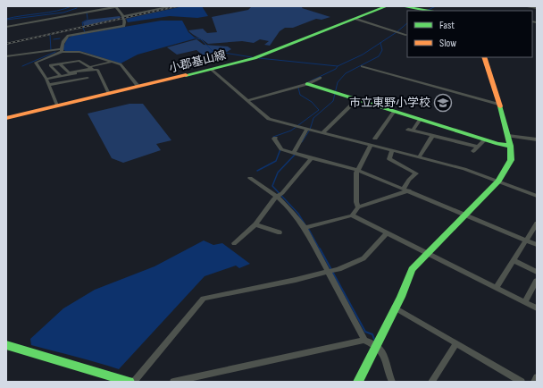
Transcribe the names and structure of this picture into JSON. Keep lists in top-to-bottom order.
{
  "streets": {
    "street": ["小郡基山線"]
  },
  "places": {
    "school or university": ["市立東野小学校"]
  },
  "legend": ["Fast", "Slow"]
}
